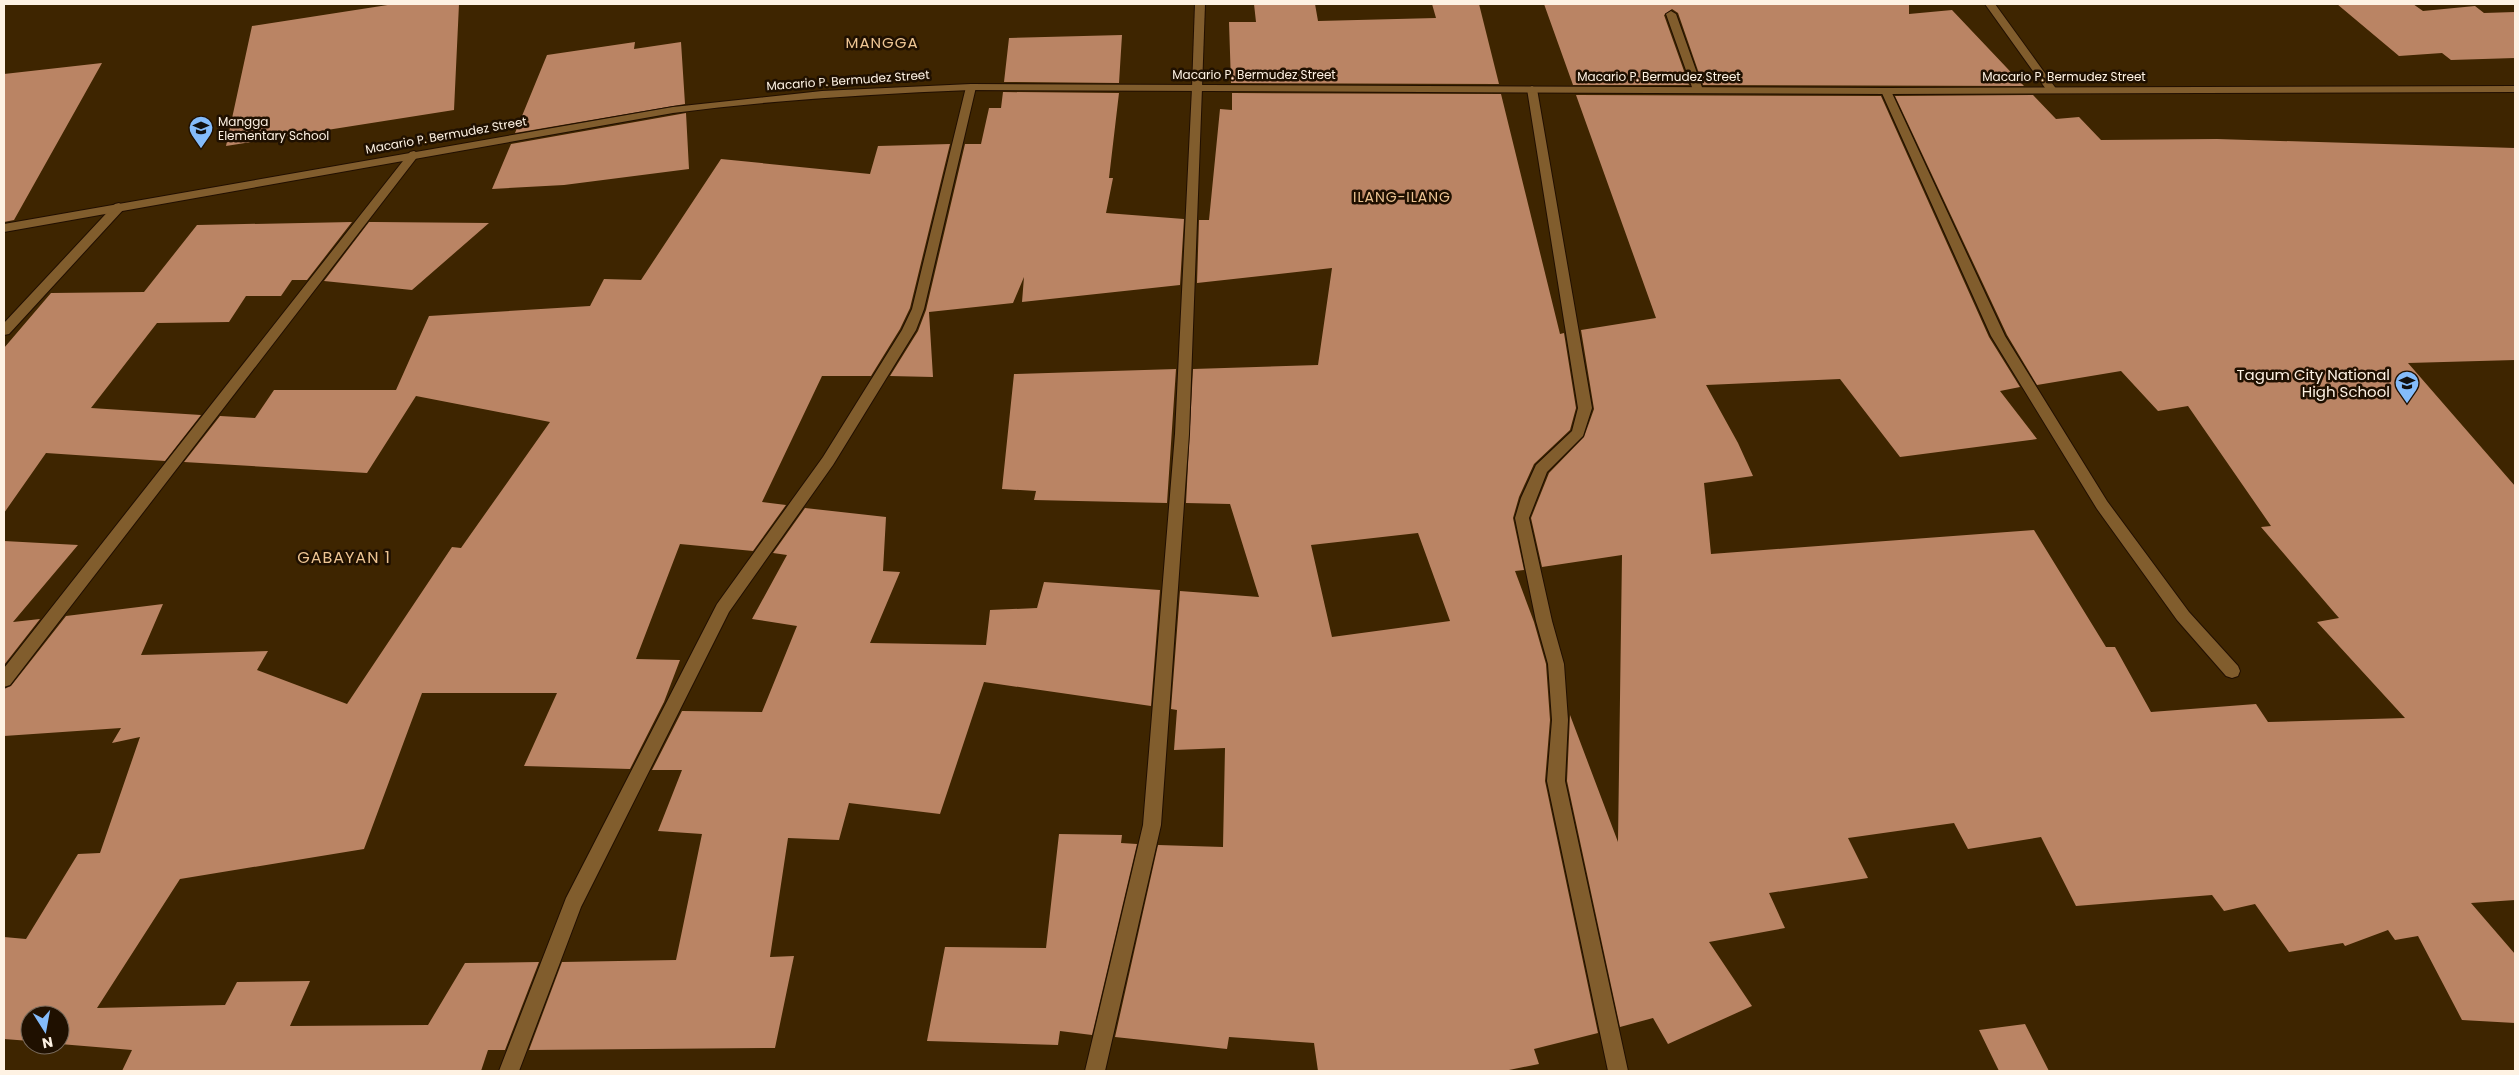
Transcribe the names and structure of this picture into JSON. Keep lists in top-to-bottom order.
{
  "streets": {
    "street": ["Macario P. Bermudez Street"]
  },
  "districts": ["MANGGA", "ILANG-ILANG", "GABAYAN 1"],
  "places": {
    "school or university": ["Mangga Elementary School", "Tagum City National High School"]
  },
  "north": "bottom"
}
